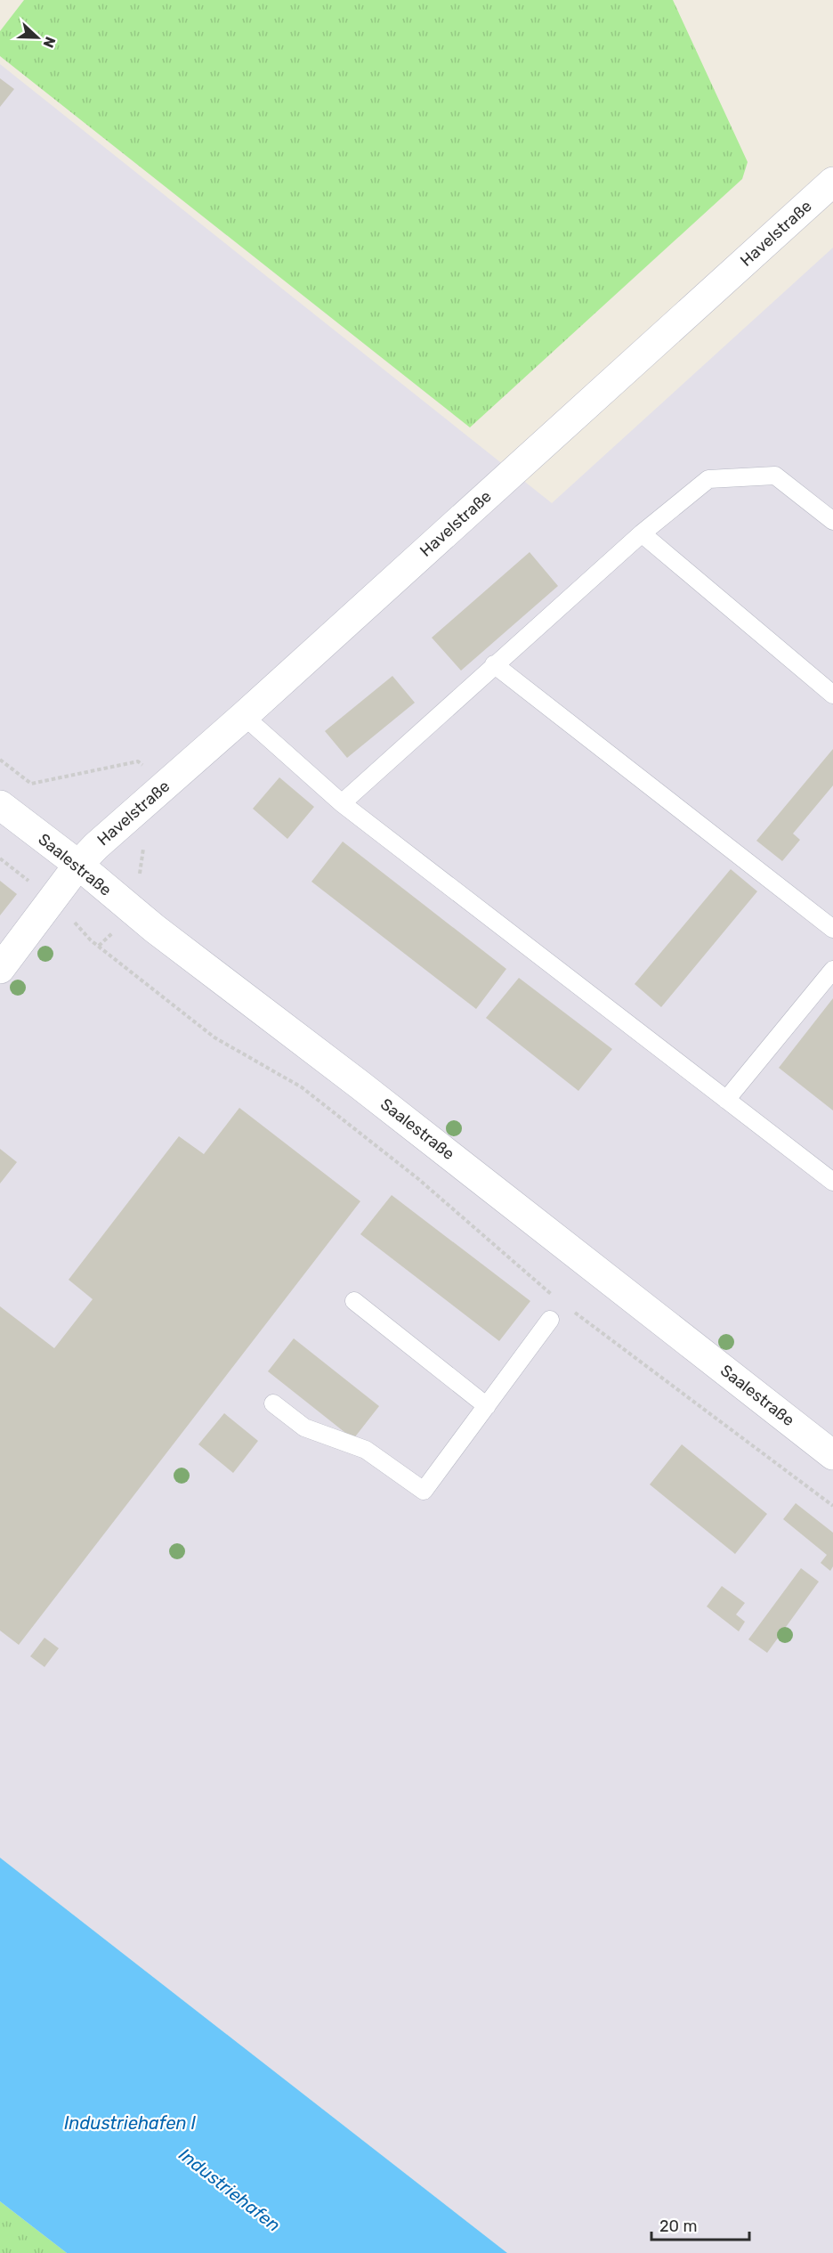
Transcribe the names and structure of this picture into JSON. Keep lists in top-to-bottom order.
{
  "streets": {
    "street": ["Havelstraße", "Saalestraße"]
  },
  "crossings": [
    ["Havelstraße", "Saalestraße"]
  ],
  "water": ["Industriehafen I", "Industriehafen"],
  "scale_bar": "20 m",
  "north": "right"
}
